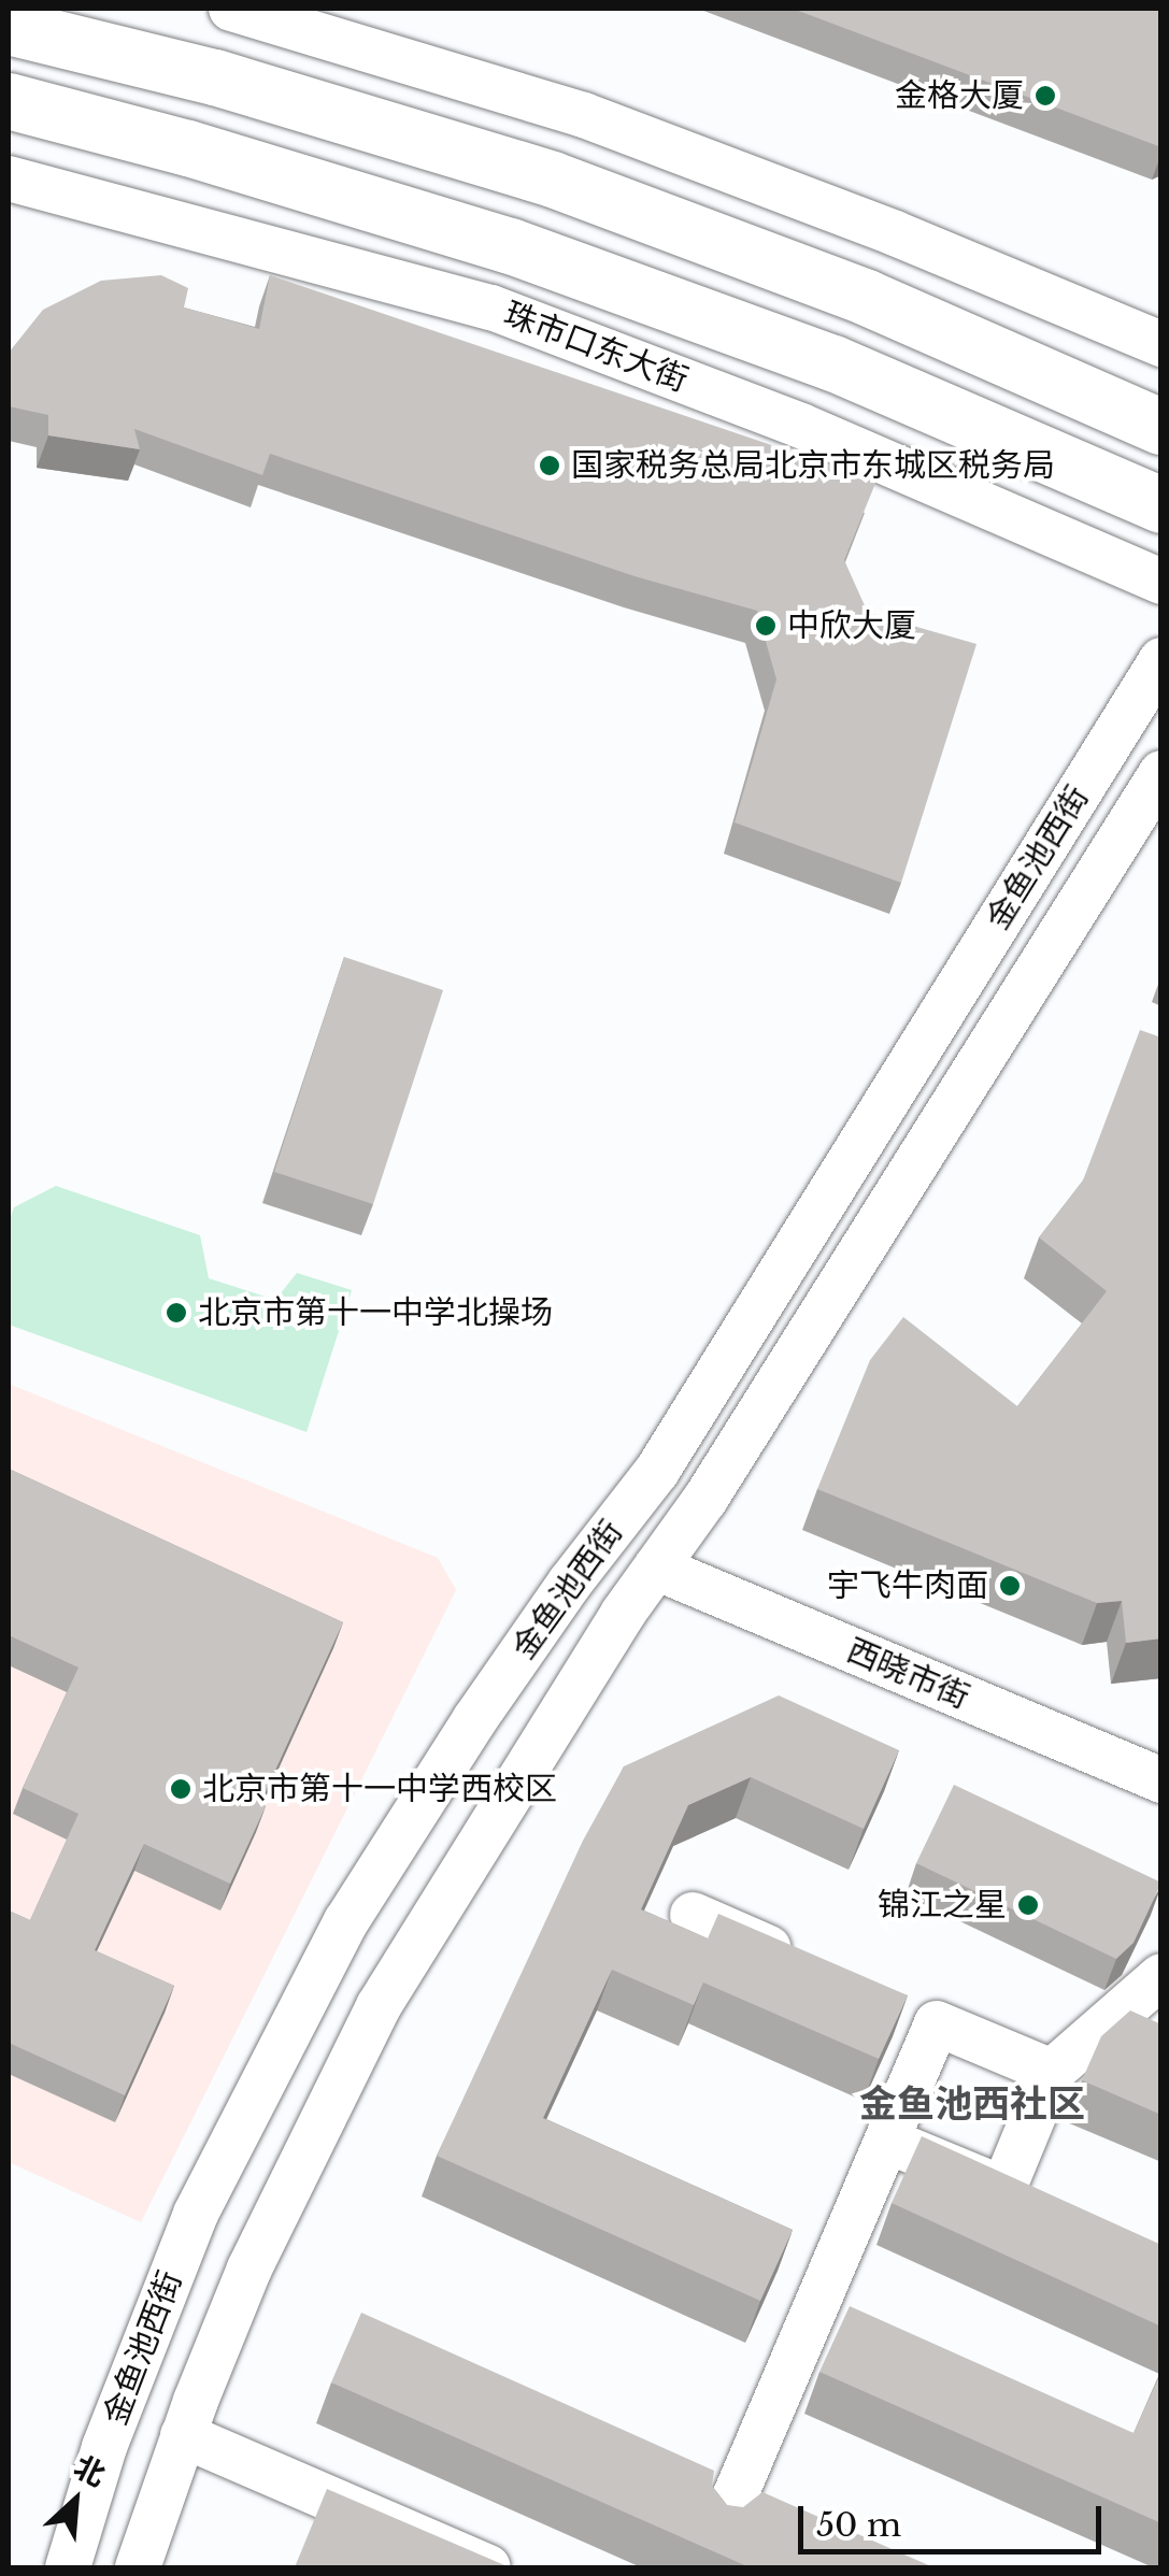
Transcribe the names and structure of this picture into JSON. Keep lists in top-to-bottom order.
{
  "streets": {
    "main road": ["珠市口东大街"],
    "street": ["金鱼池西街", "西晓市街"]
  },
  "crossings": [
    ["金鱼池西街", "西晓市街"]
  ],
  "districts": ["金鱼池西社区"],
  "places": [
    "金格大厦",
    "国家税务总局北京市东城区税务局",
    "中欣大厦",
    "北京市第十一中学北操场",
    "宇飞牛肉面",
    "北京市第十一中学西校区",
    "锦江之星"
  ],
  "scale_bar": "50 m",
  "north": "top right"
}
